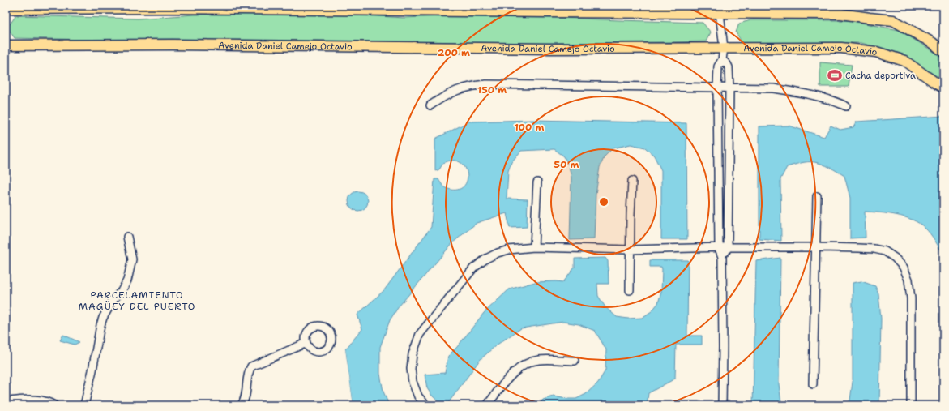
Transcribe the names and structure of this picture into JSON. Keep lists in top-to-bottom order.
{
  "streets": {
    "main road": ["Avenida Daniel Camejo Octavio"]
  },
  "districts": ["PARCELAMIENTO MAGÜEY DEL PUERTO"],
  "places": {
    "sports": ["Cacha deportiva"]
  },
  "rings": [
    "200 m",
    "150 m",
    "100 m",
    "50 m"
  ]
}
